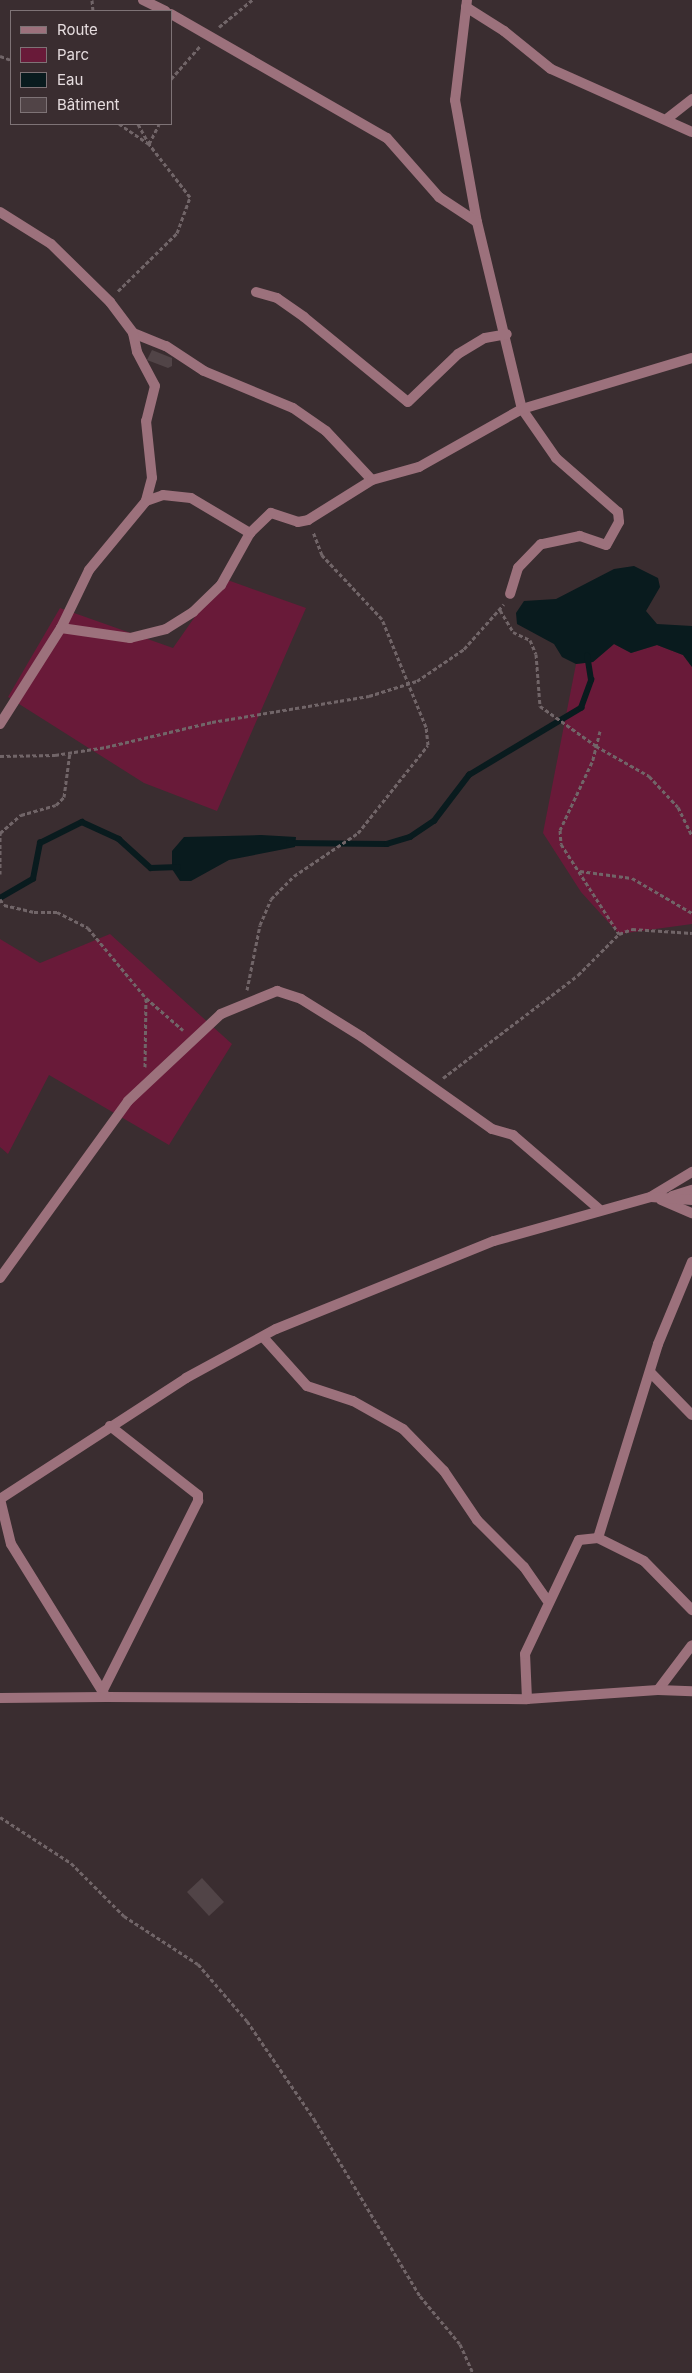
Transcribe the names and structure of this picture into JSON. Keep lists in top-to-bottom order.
{
  "legend": [
    "Route",
    "Parc",
    "Eau",
    "Bâtiment"
  ]
}
